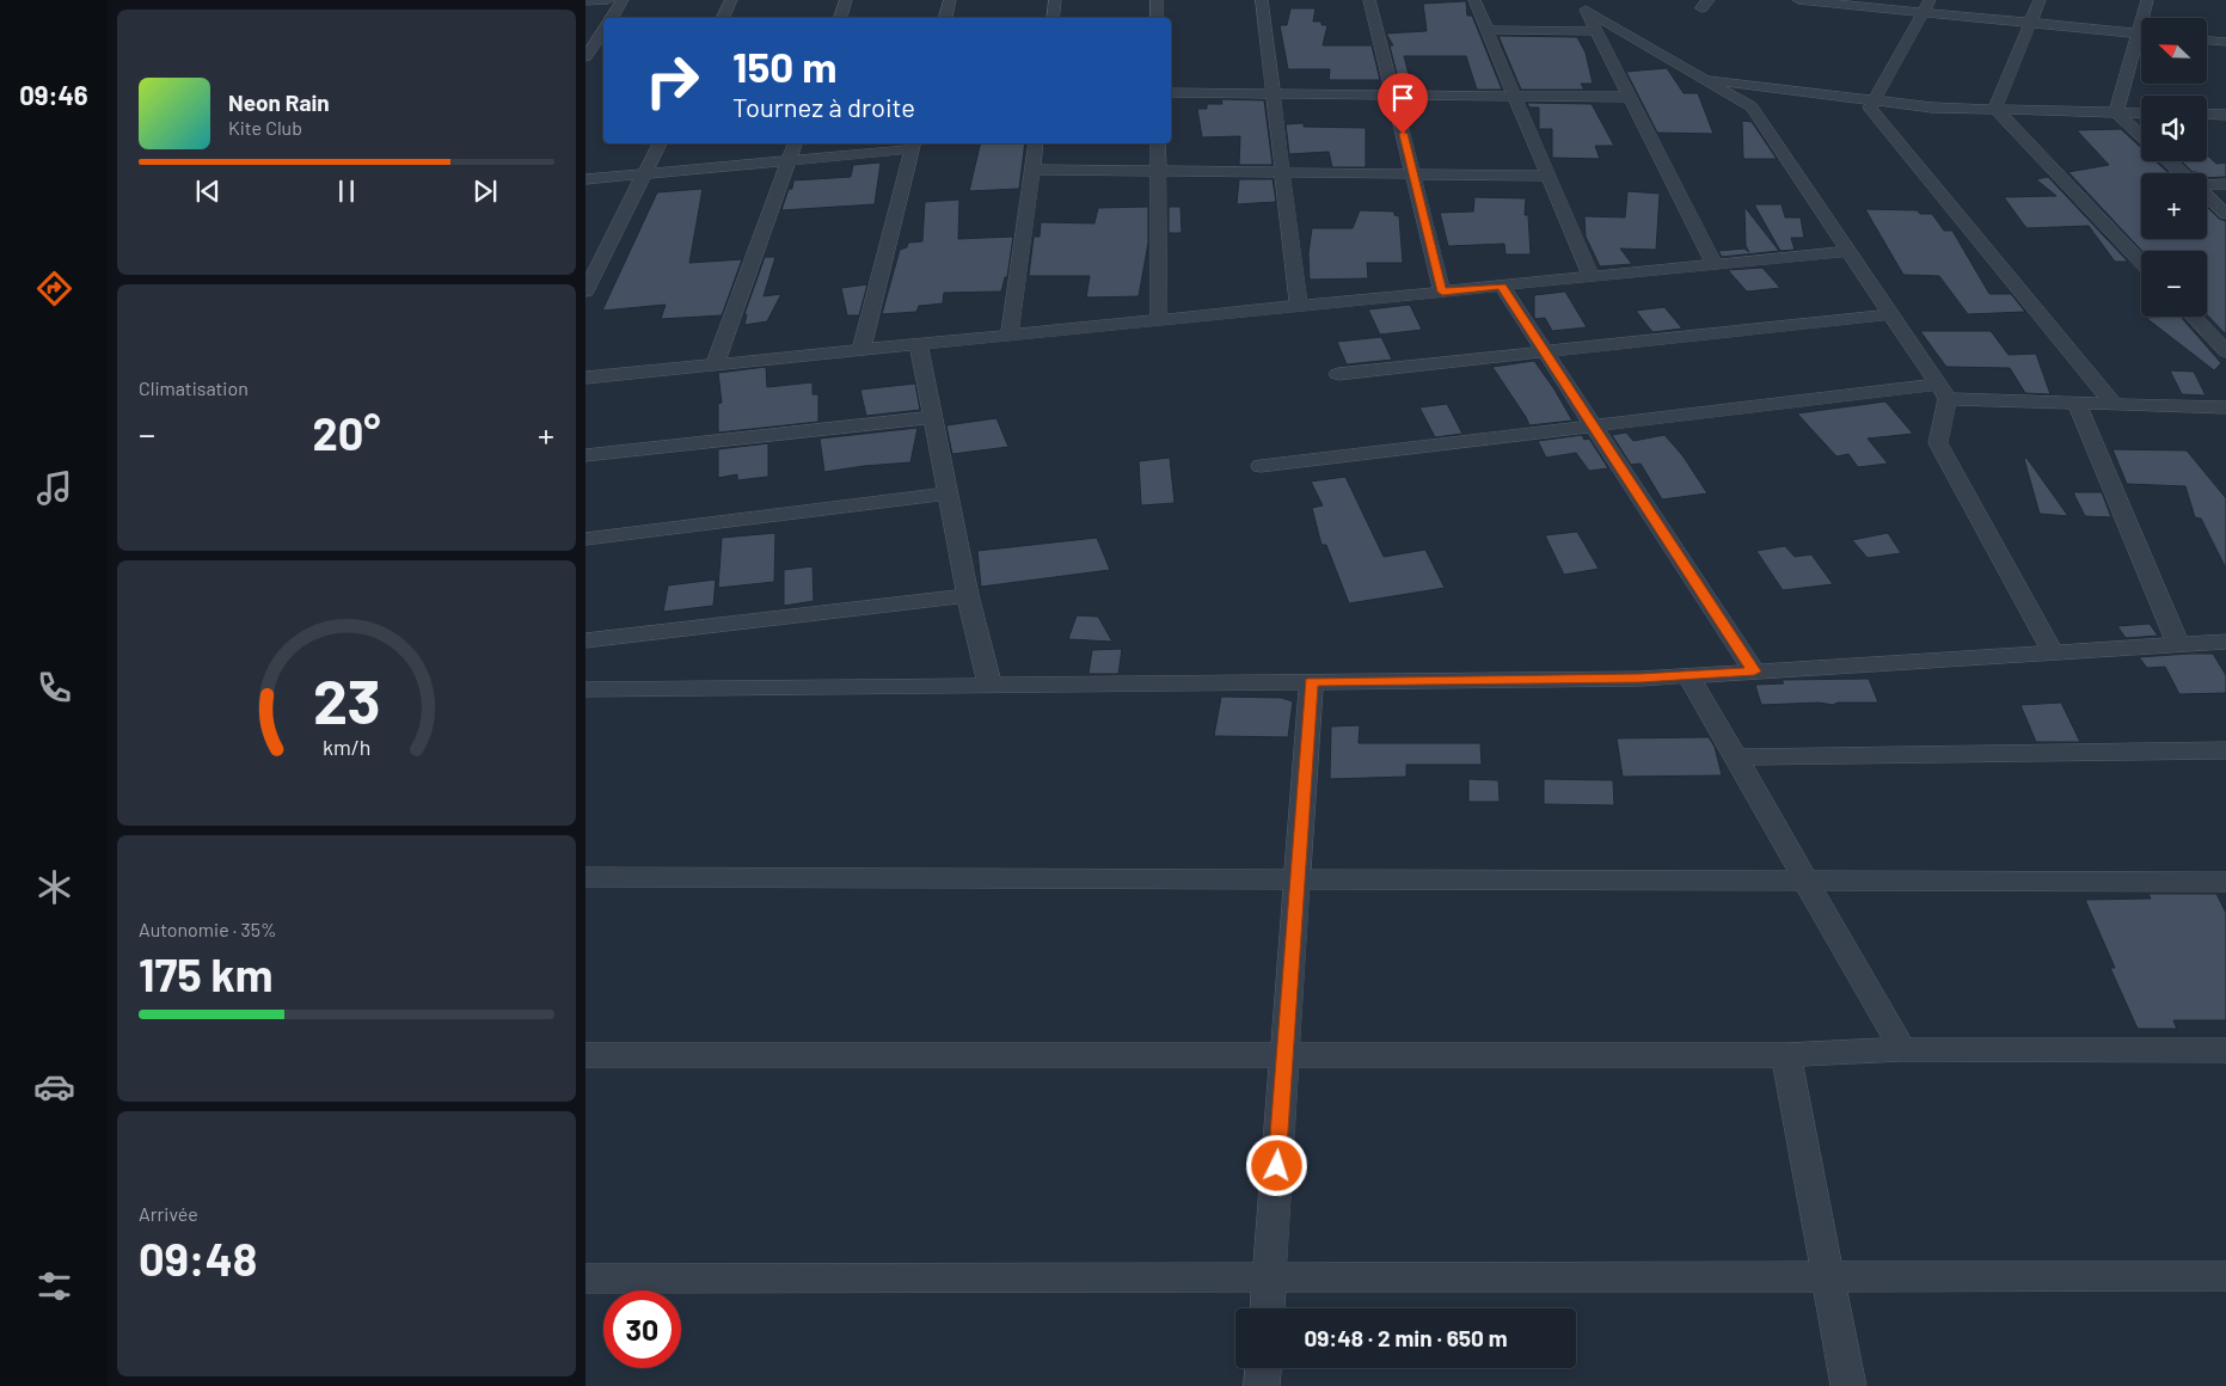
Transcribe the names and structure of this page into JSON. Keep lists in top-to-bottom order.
{
  "north": "top left",
  "page": {
    "tabs": "09:46",
    "map_buttons": ["+", "−"],
    "turn": ["150 m", "Tournez à droite"],
    "song": ["Neon Rain", "Kite Club"],
    "tile": [
      "Climatisation",
      ["Autonomie · 35%", "175 km"],
      ["Arrivée", "09:48"]
    ],
    "heat": ["−", "20°", "+"],
    "limit": "30",
    "trip": "09:48 · 2 min · 650 m",
    "gauge": ["23", "km/h"]
  }
}
